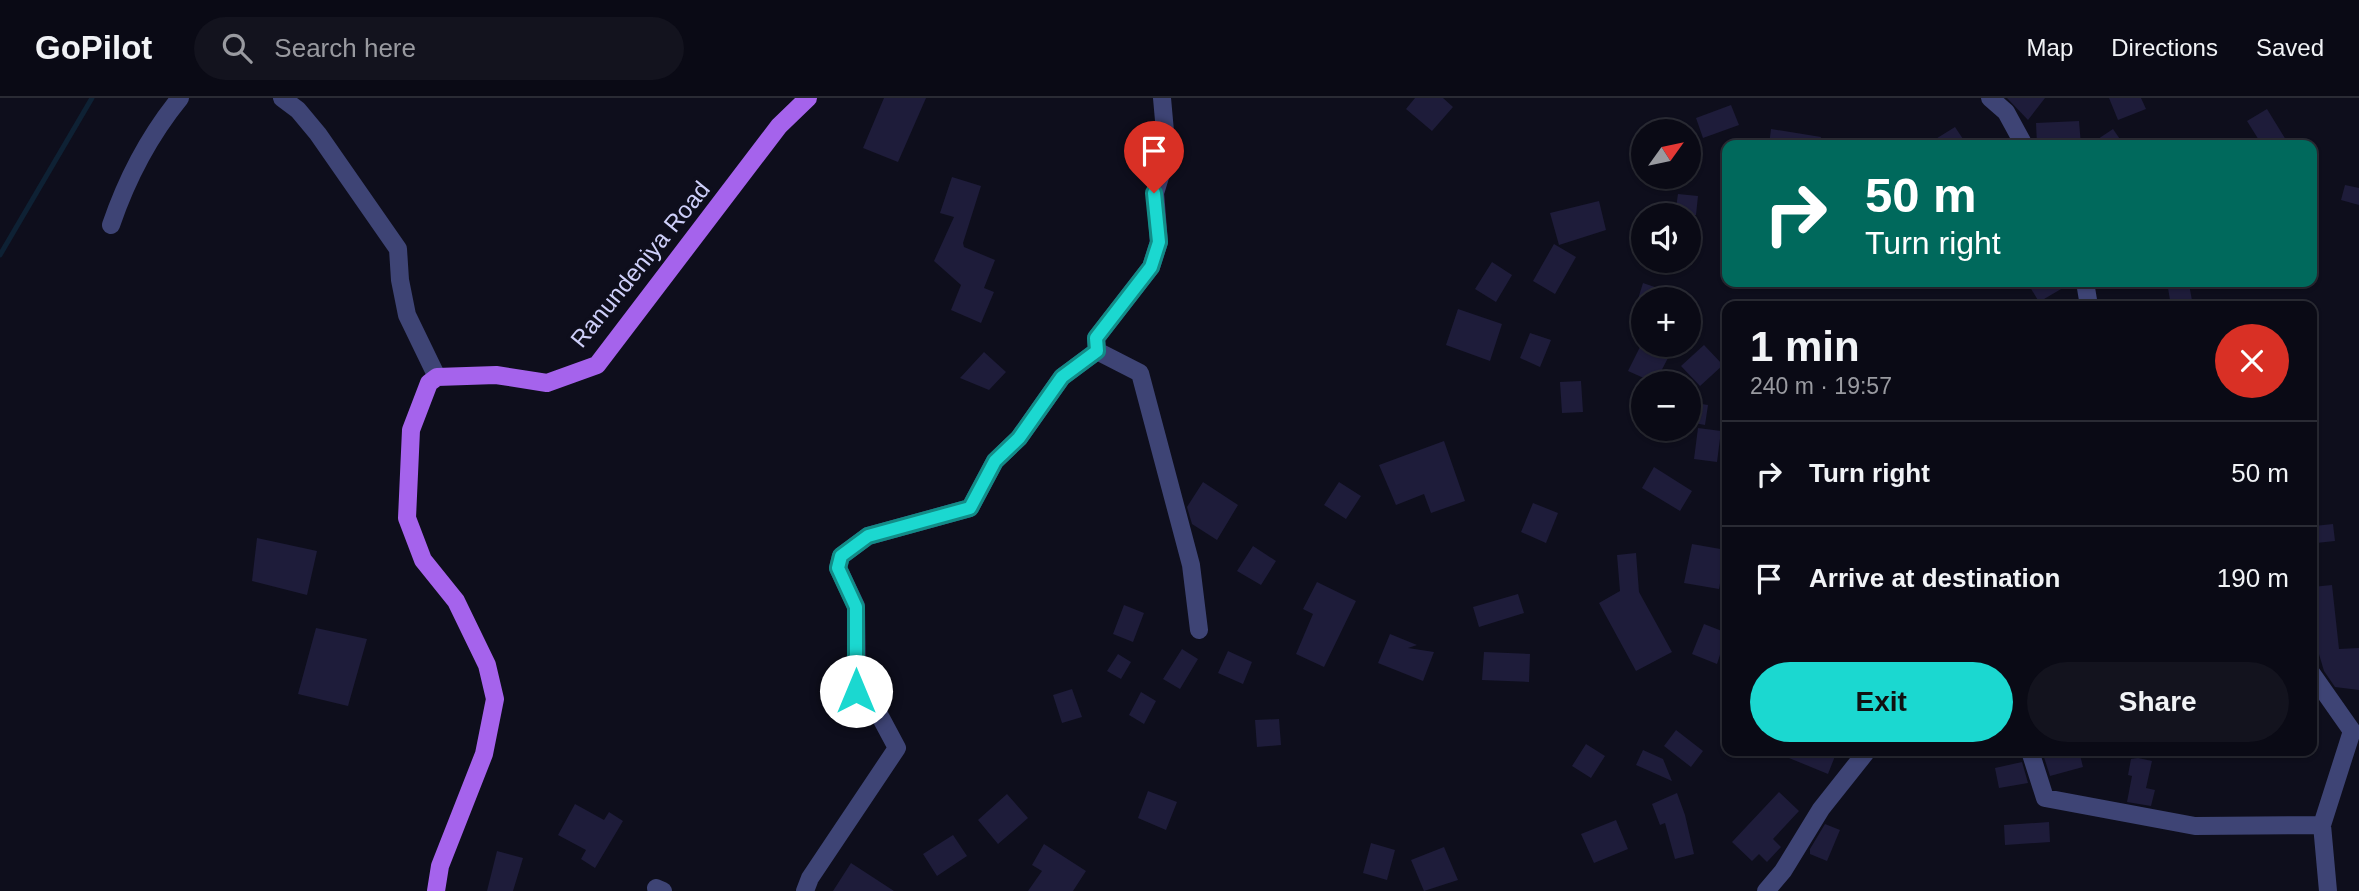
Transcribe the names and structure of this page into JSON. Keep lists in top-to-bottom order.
{
  "streets": {
    "main road": ["Ranundeniya Road"]
  },
  "north": "top right",
  "page": {
    "header": "GoPilot",
    "search": "Search here",
    "nav": ["Map", "Directions", "Saved"],
    "map_buttons": ["+", "−"],
    "turn": ["50 m", "Turn right"],
    "heading": ["1 min", "240 m · 19:57"],
    "list": [
      {
        "name": "Turn right",
        "value": "50 m"
      },
      {
        "name": "Arrive at destination",
        "value": "190 m"
      }
    ],
    "buttons": ["Exit", "Share"]
  }
}
